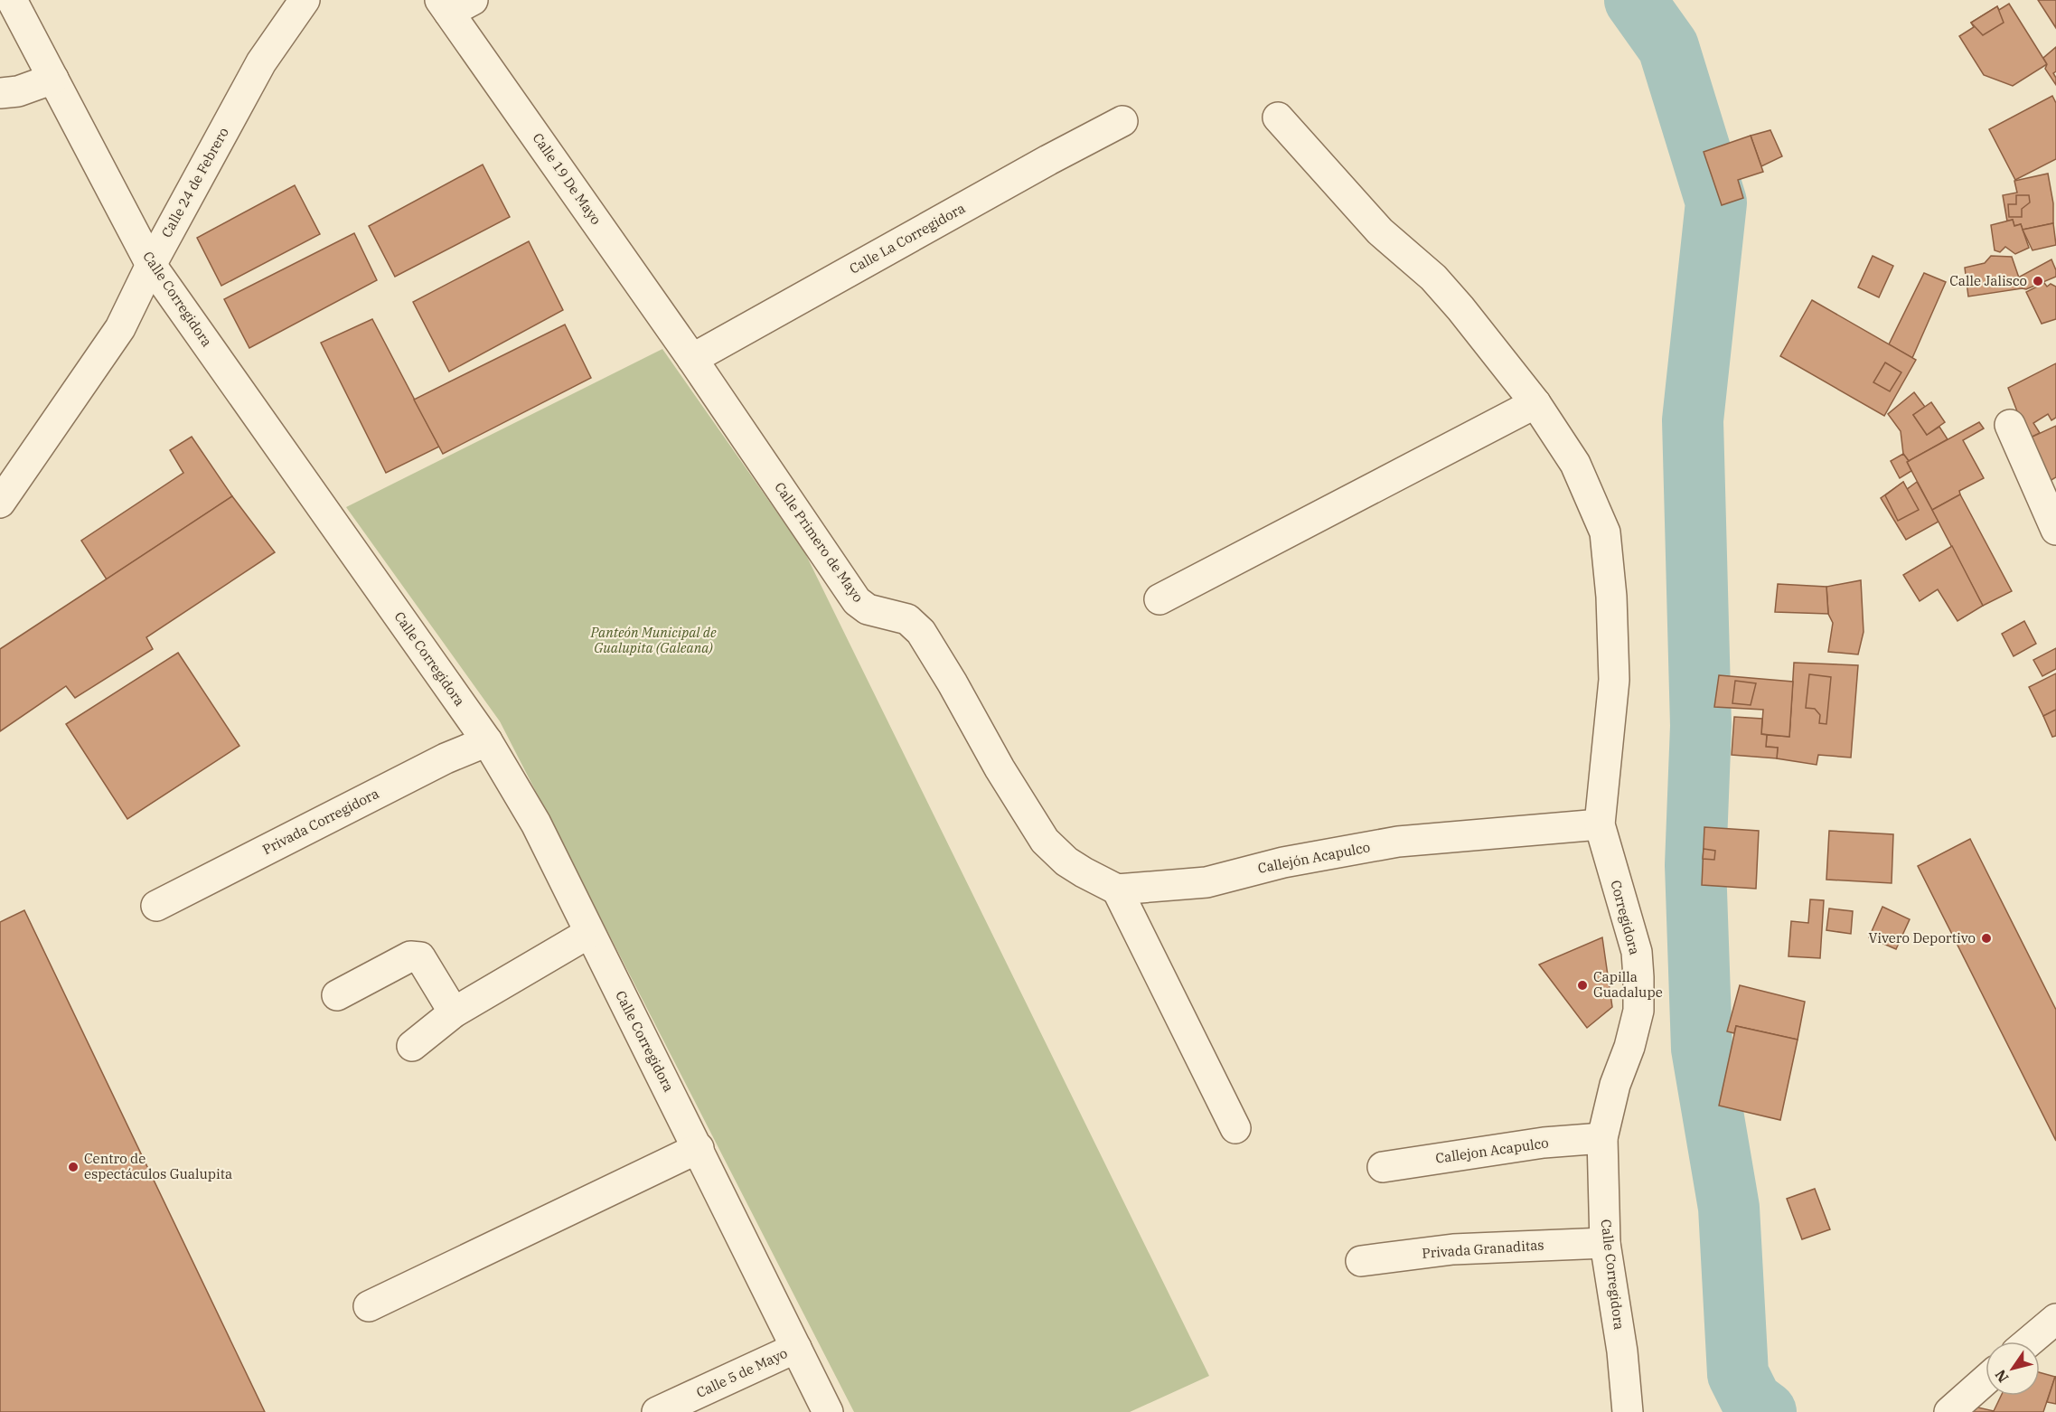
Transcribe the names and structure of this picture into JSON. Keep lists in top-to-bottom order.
{
  "streets": {
    "street": [
      "Calle 19 De Mayo",
      "Calle 24 de Febrero",
      "Calle La Corregidora",
      "Calle Corregidora",
      "Calle Primero de Mayo",
      "Privada Corregidora",
      "Callejón Acapulco",
      "Corregidora",
      "Callejon Acapulco",
      "Privada Granaditas",
      "Calle 5 de Mayo"
    ]
  },
  "crossings": [
    ["Calle 19 De Mayo", "Calle La Corregidora"],
    ["Calle 19 De Mayo", "Calle Primero de Mayo"],
    ["Calle 24 de Febrero", "Calle Corregidora"],
    ["Calle La Corregidora", "Calle Primero de Mayo"],
    ["Calle Corregidora", "Privada Corregidora"],
    ["Calle Corregidora", "Corregidora"],
    ["Calle Corregidora", "Callejon Acapulco"],
    ["Calle Corregidora", "Privada Granaditas"],
    ["Calle Corregidora", "Calle 5 de Mayo"],
    ["Calle Primero de Mayo", "Callejón Acapulco"],
    ["Callejón Acapulco", "Corregidora"],
    ["Corregidora", "Callejon Acapulco"]
  ],
  "parks": ["Panteón Municipal de Gualupita (Galeana)"],
  "places": [
    "Calle Jalisco",
    "Vivero Deportivo",
    "Capilla Guadalupe",
    "Centro de espectáculos Gualupita"
  ],
  "north": "bottom left"
}
